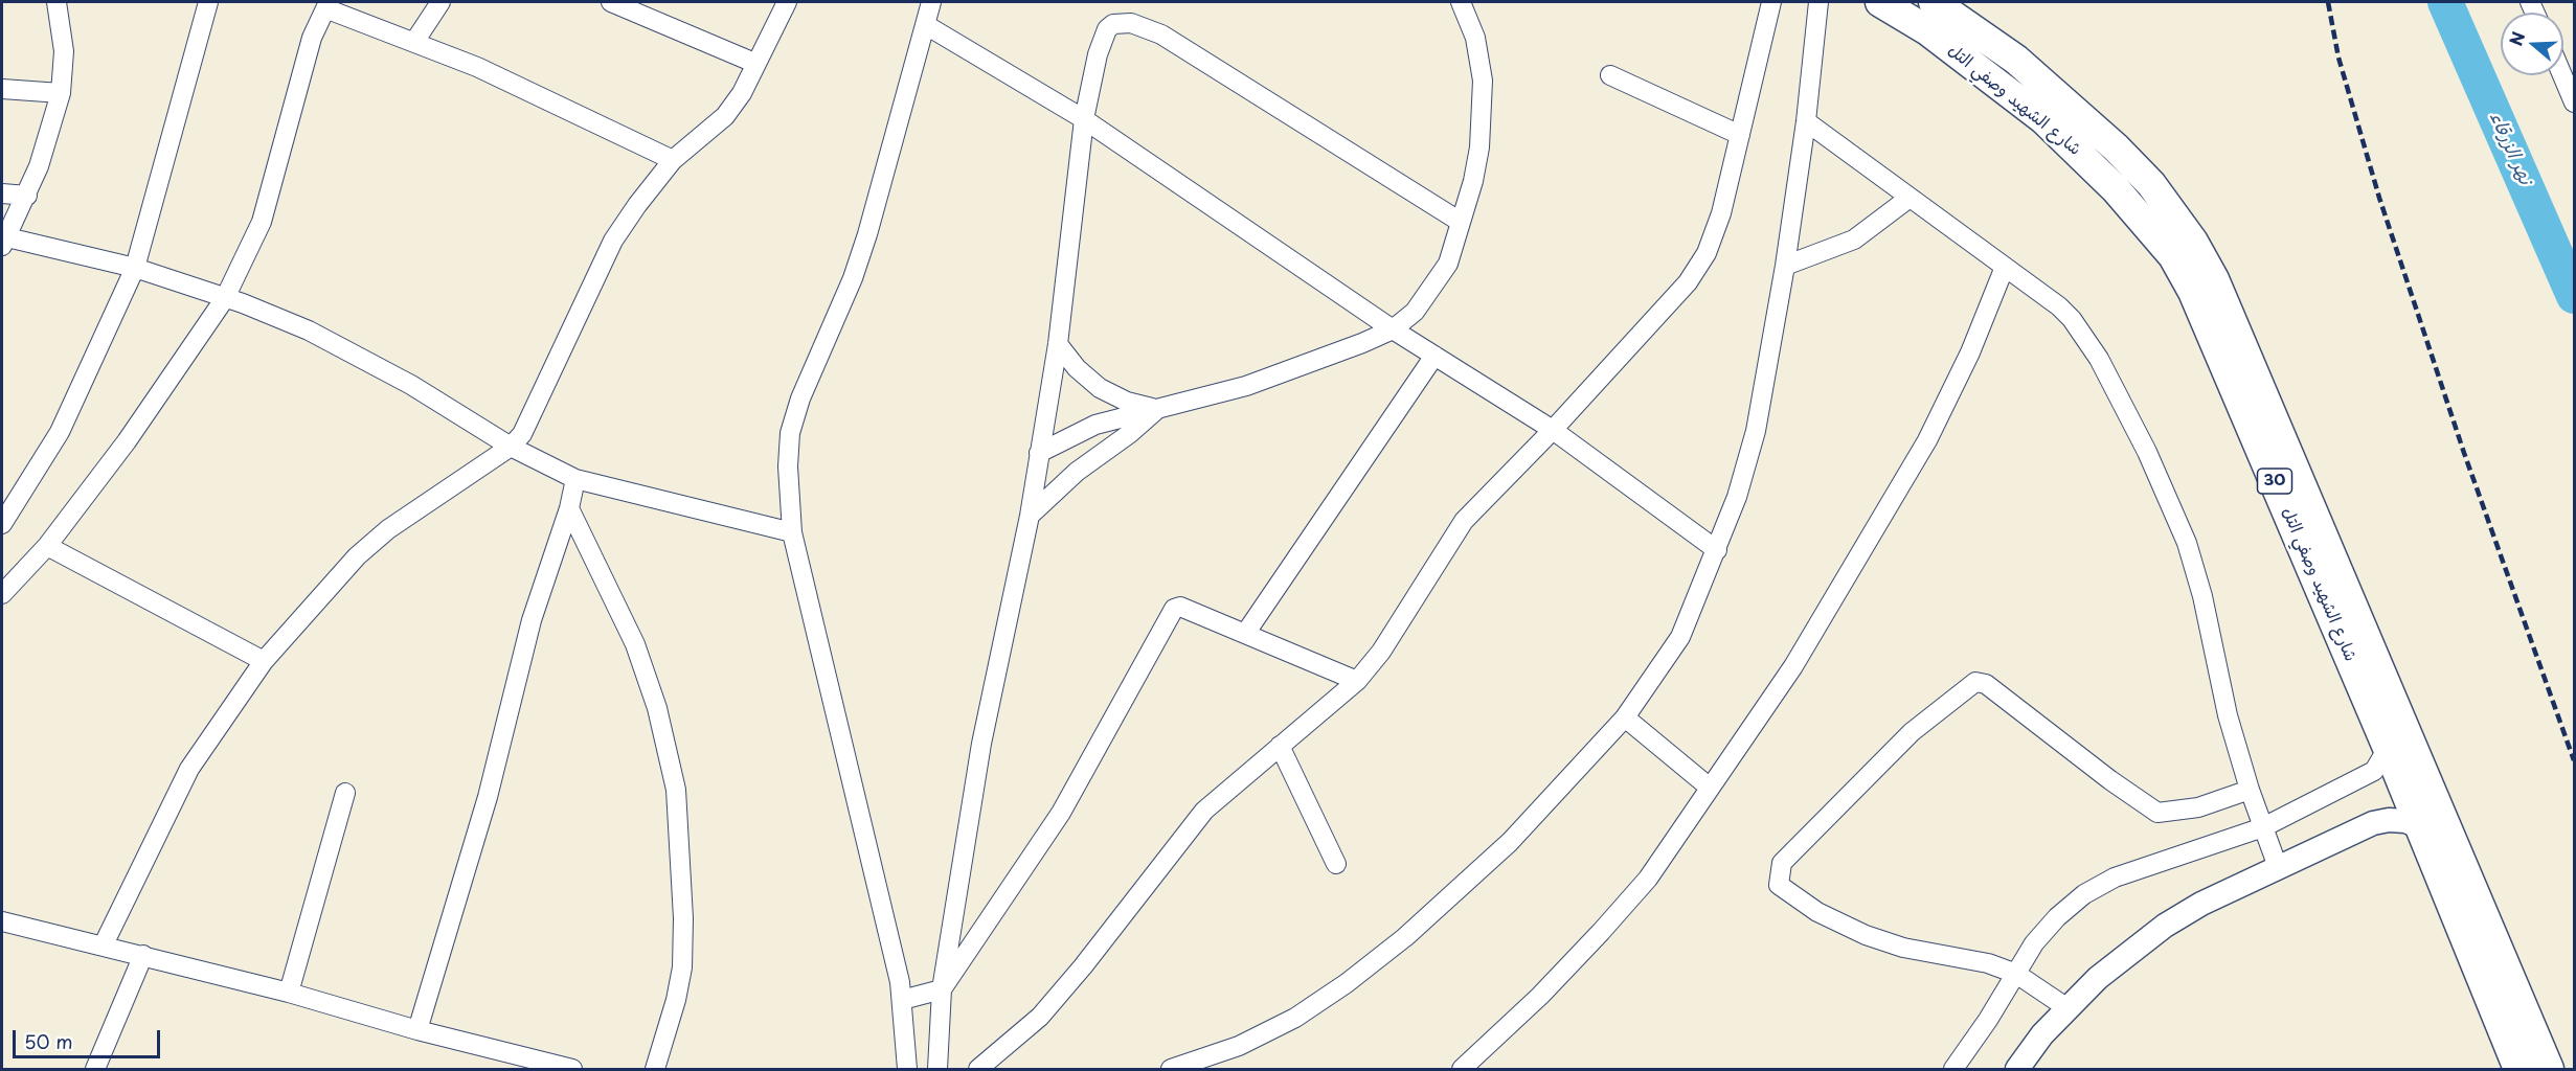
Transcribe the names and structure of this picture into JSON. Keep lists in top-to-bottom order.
{
  "streets": {
    "main road": ["شارع الشهيد وصفي التل", "30"]
  },
  "water": ["نهر الزرقاء"],
  "scale_bar": "50 m",
  "north": "left"
}
